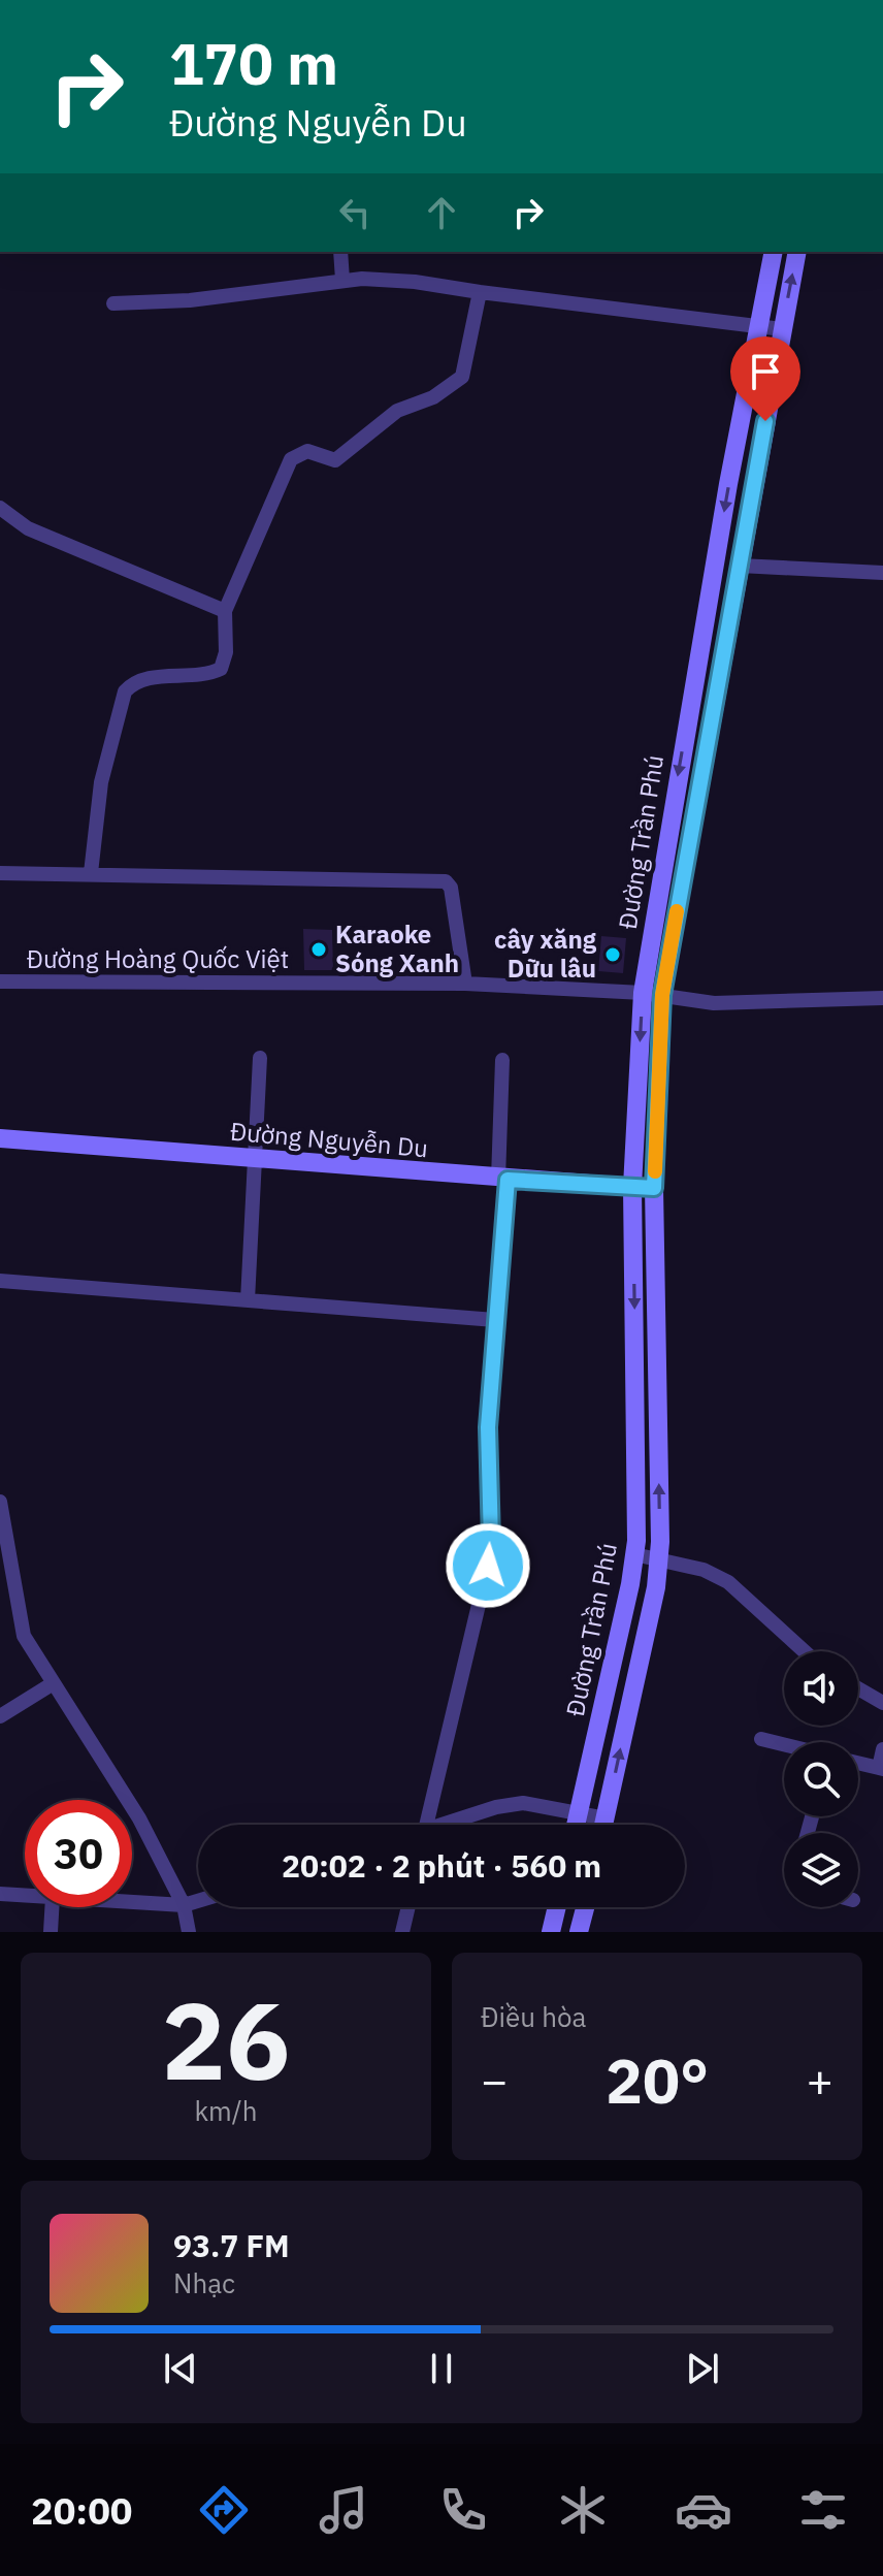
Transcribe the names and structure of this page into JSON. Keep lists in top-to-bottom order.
{
  "streets": {
    "main road": ["Đường Trần Phú", "Đường Nguyễn Du"],
    "street": ["Đường Hoàng Quốc Việt"]
  },
  "crossings": [
    ["Đường Trần Phú", "Đường Hoàng Quốc Việt"],
    ["Đường Trần Phú", "Đường Nguyễn Du"]
  ],
  "places": ["Karaoke Sóng Xanh", "cây xăng Dữu lâu"],
  "page": {
    "turn": ["170 m", "Đường Nguyễn Du"],
    "limit": "30",
    "trip": "20:02 · 2 phút · 560 m",
    "tile": [
      ["26", "km/h"],
      "Điều hòa"
    ],
    "heat": ["−", "20°", "+"],
    "song": ["93.7 FM", "Nhạc"],
    "tabs": "20:00"
  }
}
